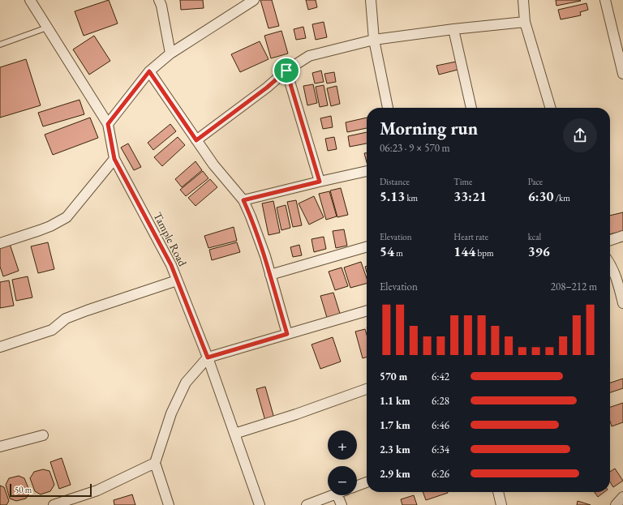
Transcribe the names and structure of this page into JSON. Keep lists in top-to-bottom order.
{
  "streets": {
    "street": ["Tample Road"]
  },
  "scale_bar": "50 m",
  "page": {
    "heading": ["Morning run", "06:23 · 9 × 570 m"],
    "stats": [
      ["Distance", "5.13 km"],
      ["Time", "33:21"],
      ["Pace", "6:30 /km"],
      ["Elevation", "54 m"],
      ["Heart rate", "144 bpm"],
      ["kcal", "396"]
    ],
    "chart": ["Elevation", "208–212 m"],
    "list": [
      {
        "name": "570 m",
        "note": "6:42"
      },
      {
        "name": "1.1 km",
        "note": "6:28"
      },
      {
        "name": "1.7 km",
        "note": "6:46"
      },
      {
        "name": "2.3 km",
        "note": "6:34"
      },
      {
        "name": "2.9 km",
        "note": "6:26"
      }
    ],
    "map_buttons": ["+", "−"],
    "scale": "50 m"
  }
}
